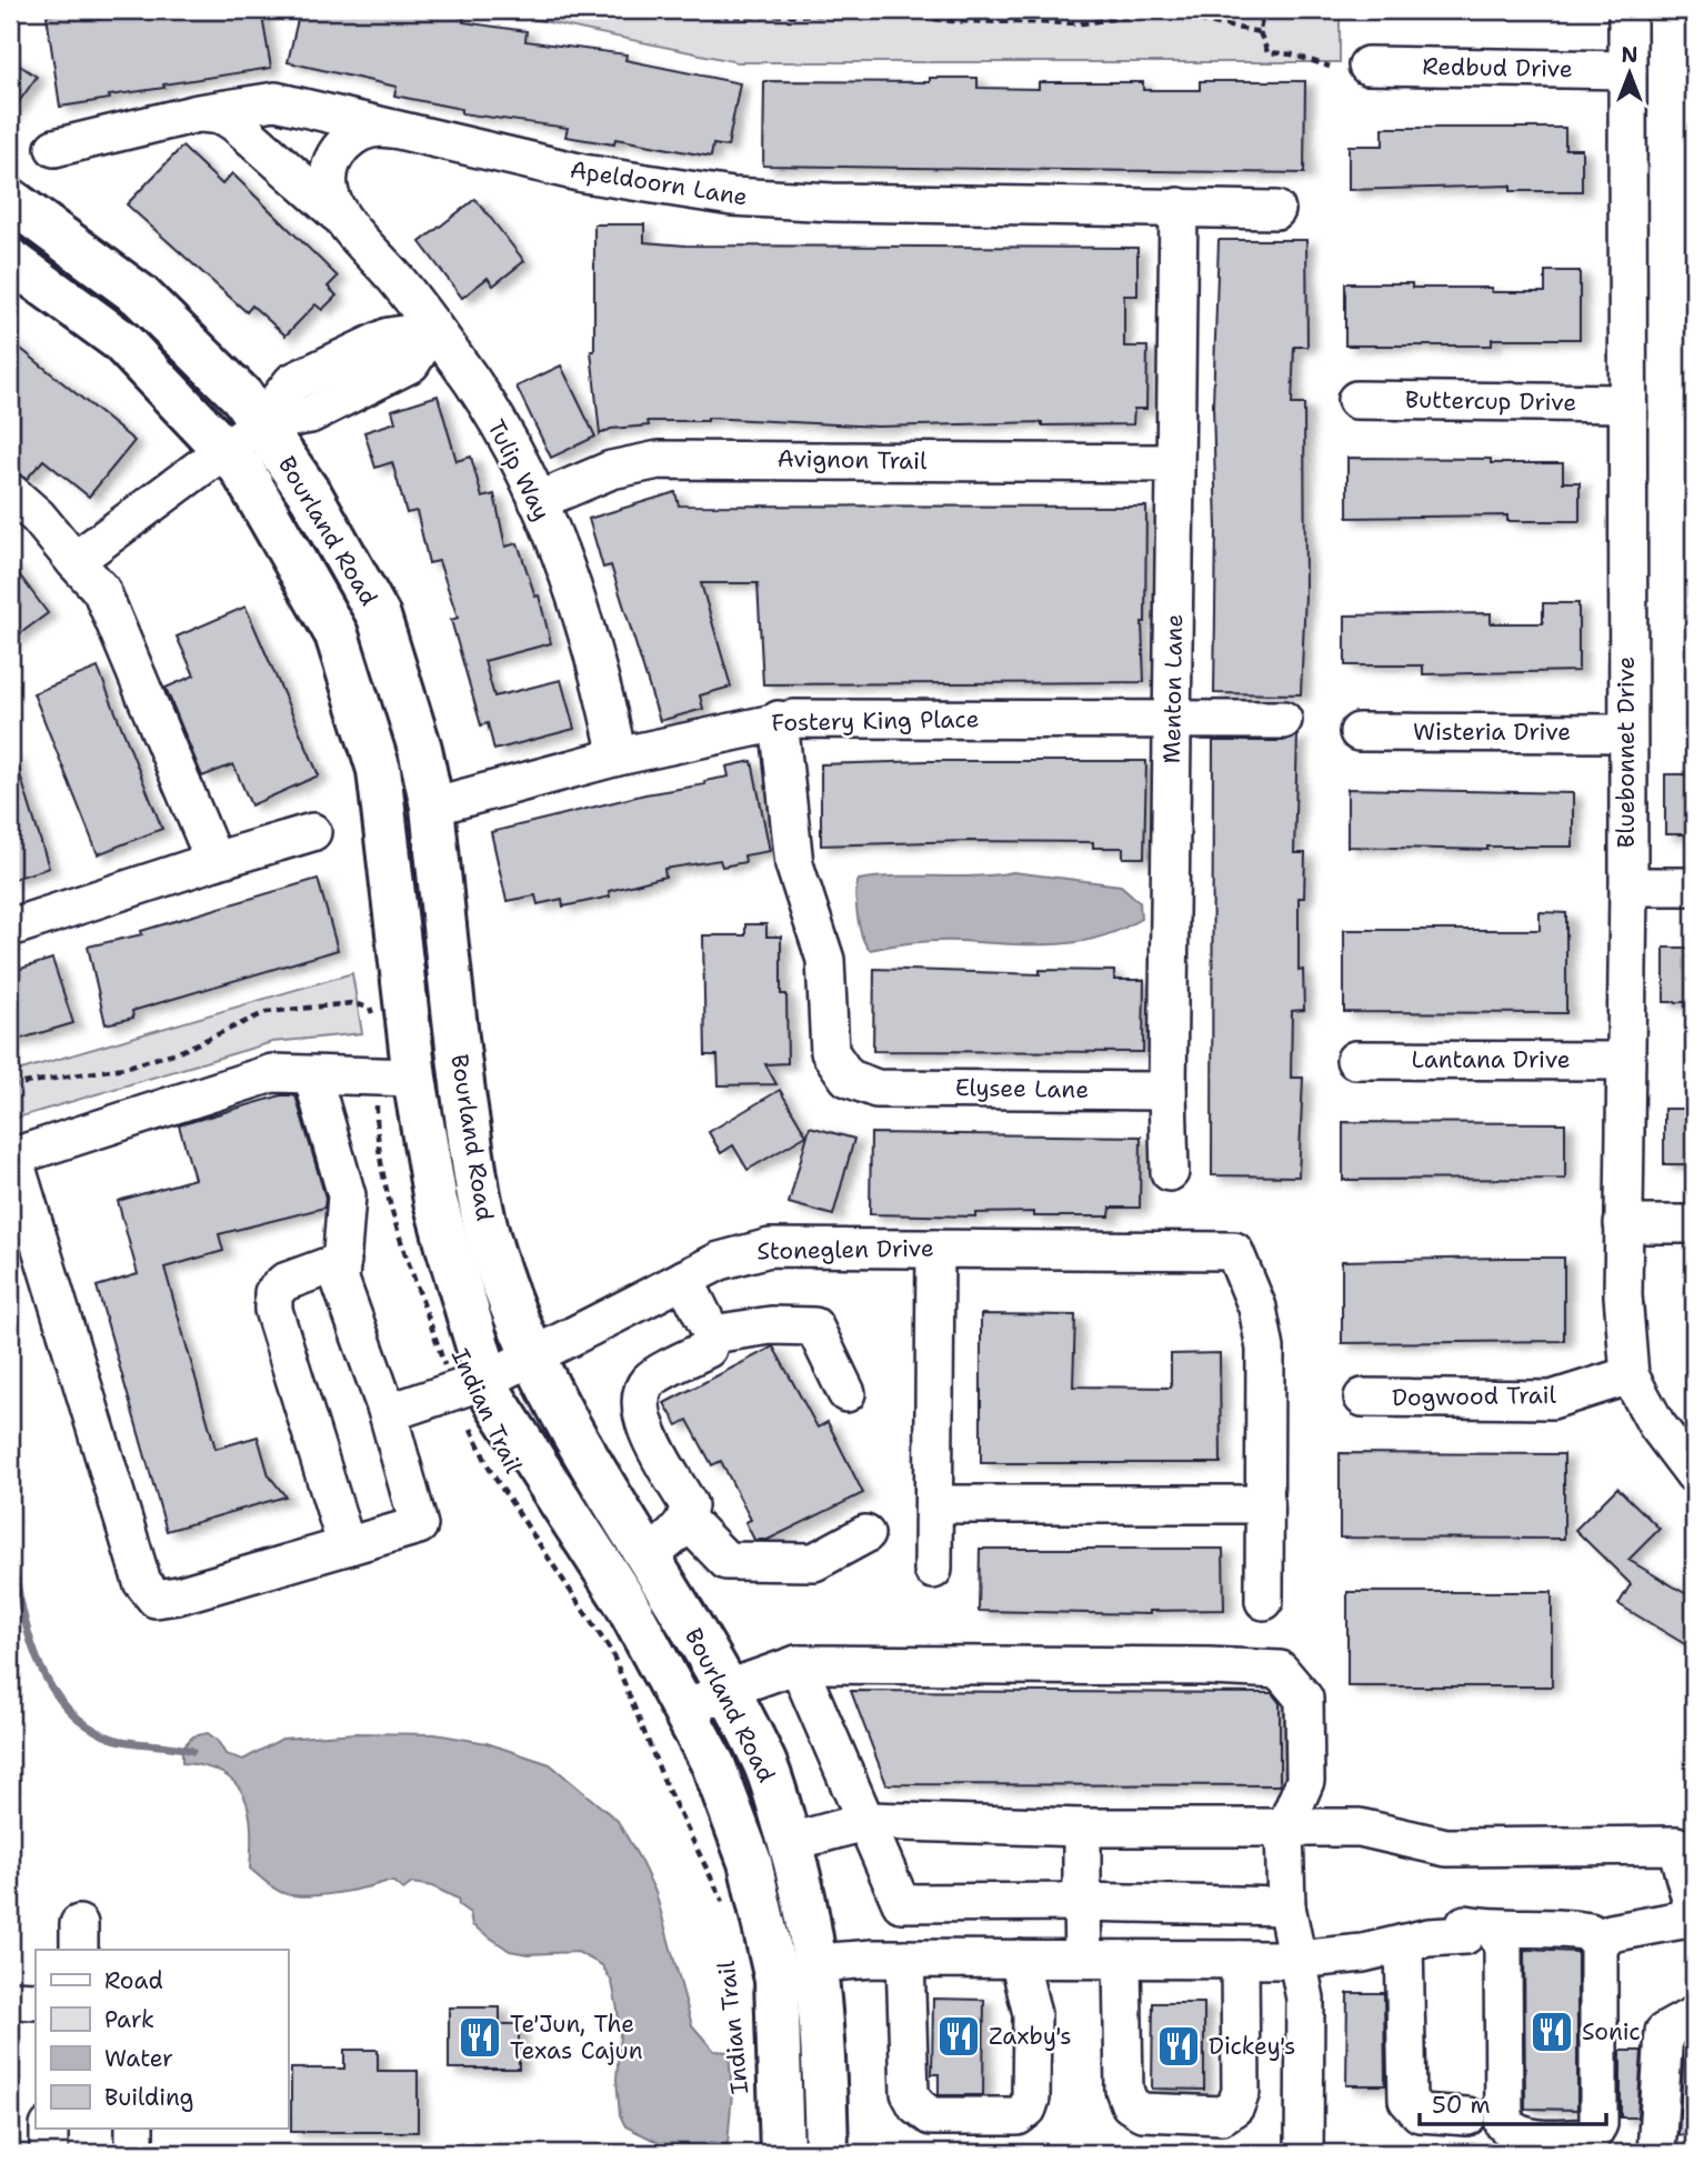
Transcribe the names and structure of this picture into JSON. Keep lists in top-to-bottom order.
{
  "streets": {
    "main road": ["Bourland Road"],
    "street": [
      "Redbud Drive",
      "Apeldoorn Lane",
      "Buttercup Drive",
      "Avignon Trail",
      "Tulip Way",
      "Menton Lane",
      "Fostery King Place",
      "Wisteria Drive",
      "Bluebonnet Drive",
      "Lantana Drive",
      "Elysee Lane",
      "Stoneglen Drive",
      "Dogwood Trail"
    ],
    "path": ["Indian Trail"]
  },
  "crossings": [
    ["Redbud Drive", "Bluebonnet Drive"],
    ["Apeldoorn Lane", "Tulip Way"],
    ["Apeldoorn Lane", "Menton Lane"],
    ["Buttercup Drive", "Bluebonnet Drive"],
    ["Avignon Trail", "Tulip Way"],
    ["Avignon Trail", "Menton Lane"],
    ["Tulip Way", "Fostery King Place"],
    ["Bourland Road", "Fostery King Place"],
    ["Bourland Road", "Stoneglen Drive"],
    ["Bourland Road", "Indian Trail"],
    ["Menton Lane", "Fostery King Place"],
    ["Menton Lane", "Elysee Lane"],
    ["Fostery King Place", "Elysee Lane"],
    ["Wisteria Drive", "Bluebonnet Drive"],
    ["Bluebonnet Drive", "Lantana Drive"],
    ["Bluebonnet Drive", "Dogwood Trail"],
    ["Stoneglen Drive", "Indian Trail"]
  ],
  "places": {
    "restaurant": [
      "Sonic",
      "Zaxby's",
      "Te'Jun, The Texas Cajun",
      "Dickey's"
    ]
  },
  "legend": [
    "Road",
    "Park",
    "Water",
    "Building"
  ],
  "scale_bar": "50 m",
  "north": "top"
}
